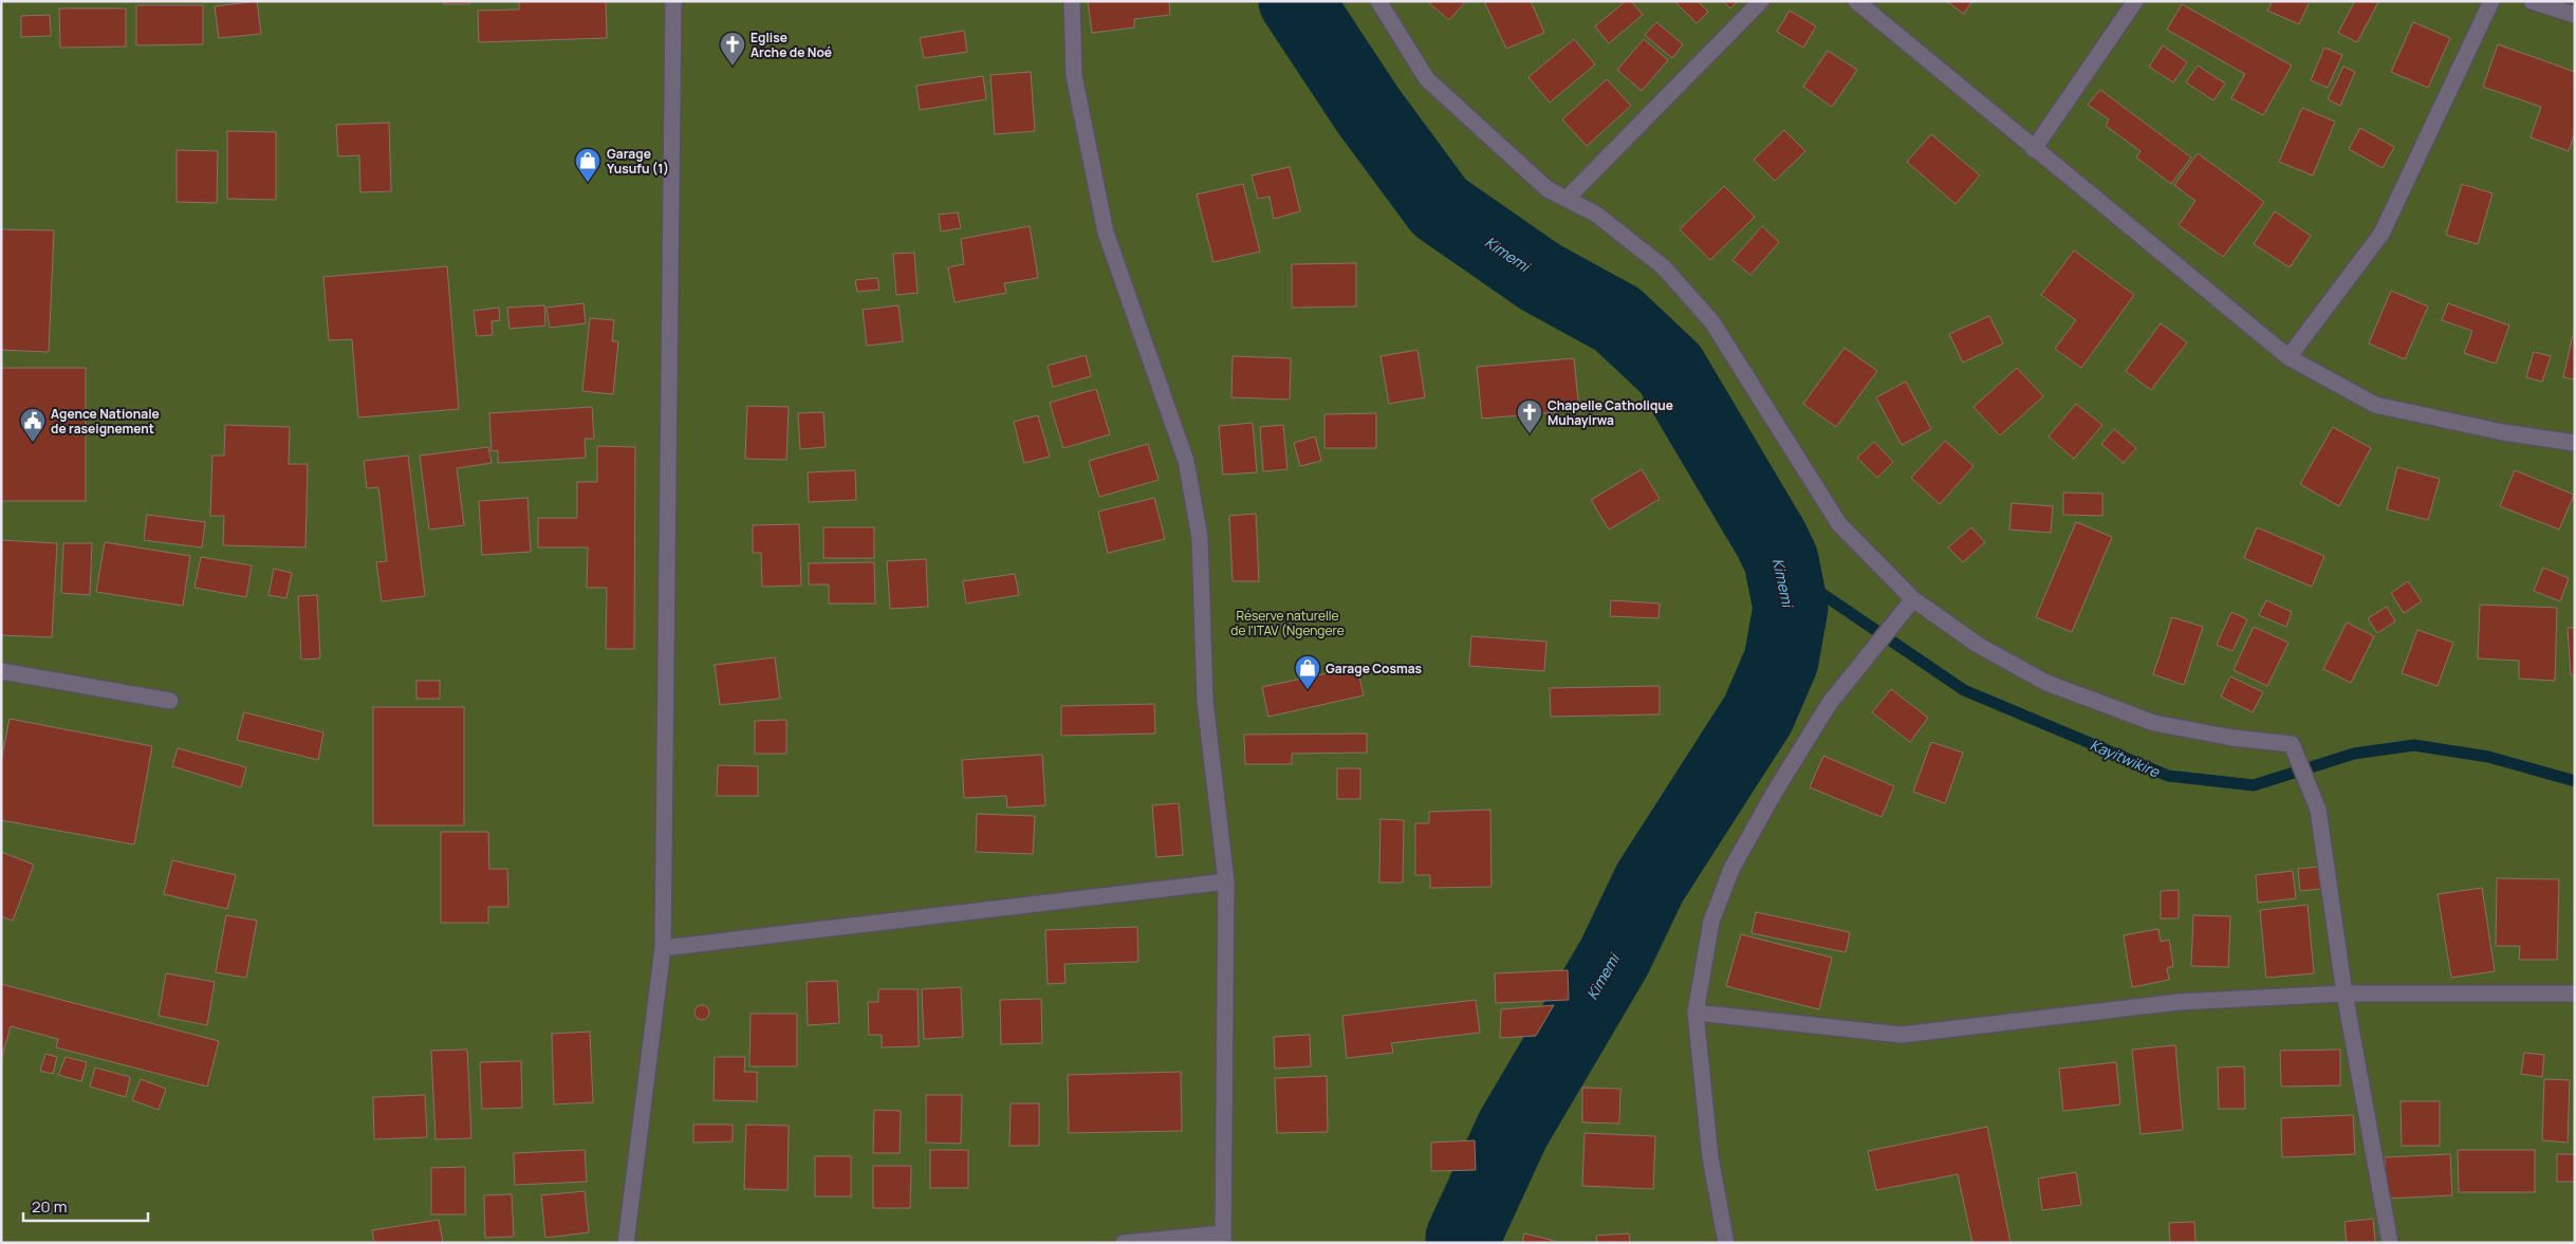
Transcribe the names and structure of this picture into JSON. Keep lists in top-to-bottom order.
{
  "water": ["Kimemi", "Kayitwikire"],
  "parks": ["Réserve naturelle de l'ITAV (Ngengere"],
  "places": {
    "church": ["Eglise Arche de Noé", "Chapelle Catholique Muhayirwa"],
    "shop": ["Garage Yusufu (1)", "Garage Cosmas"],
    "public building": ["Agence Nationale de raseignement"]
  },
  "scale_bar": "20 m"
}
